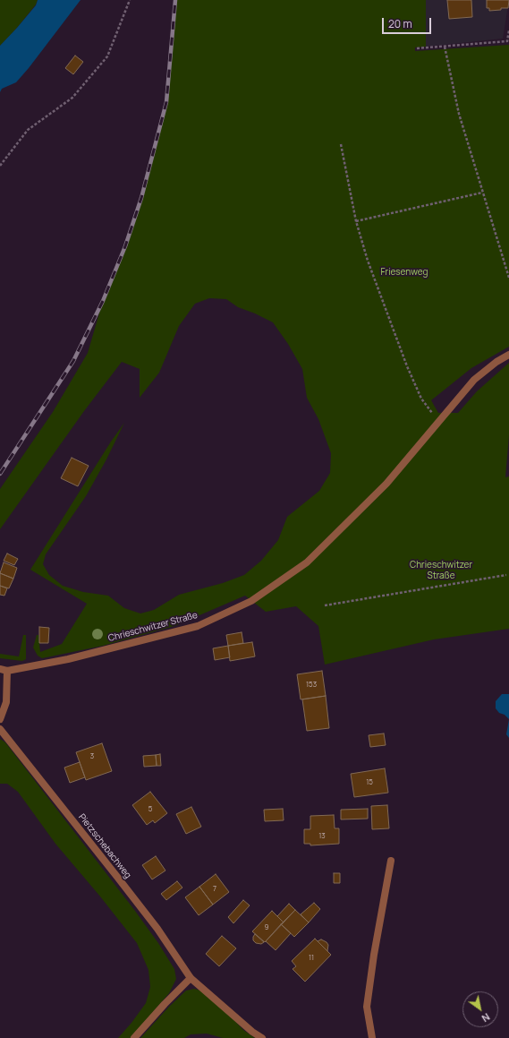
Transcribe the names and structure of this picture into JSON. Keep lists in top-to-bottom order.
{
  "streets": {
    "street": ["Chrieschwitzer Straße", "Pietzschebachweg"]
  },
  "parks": ["Friesenweg", "Chrieschwitzer Straße"],
  "house_numbers": [
    "153",
    "3",
    "15",
    "5",
    "13",
    "7",
    "9",
    "11"
  ],
  "scale_bar": "20 m",
  "north": "bottom right"
}
